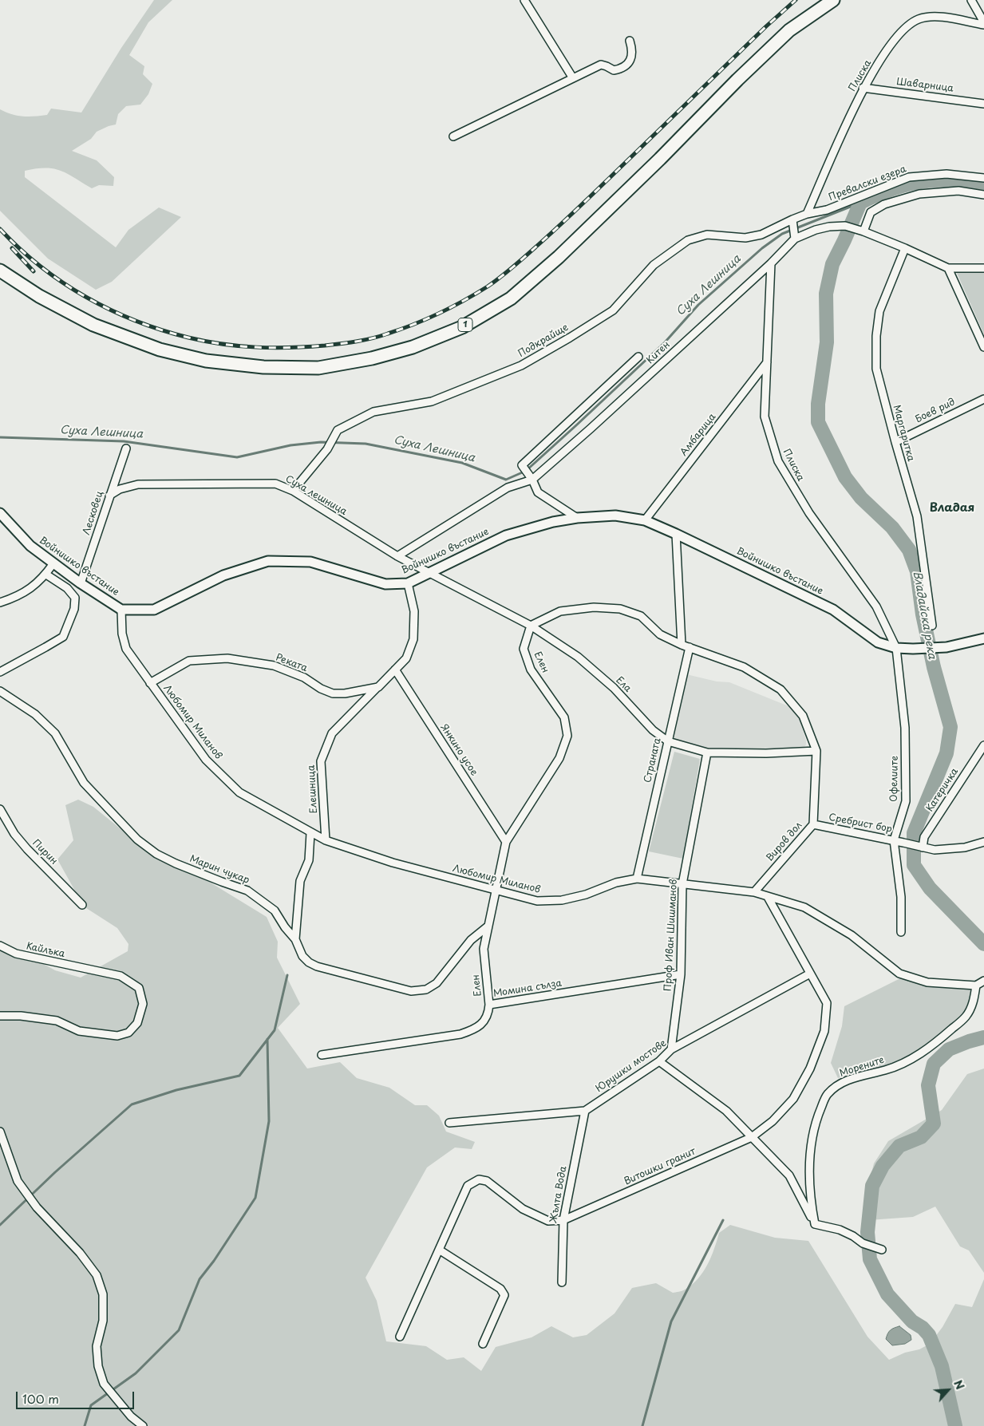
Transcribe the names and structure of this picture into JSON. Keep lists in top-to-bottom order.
{
  "streets": {
    "highway": ["1"],
    "street": [
      "Плиска",
      "Шаварница",
      "Превалски езера",
      "Подкрайще",
      "Китен",
      "Боев рид",
      "Маргаритка",
      "Амбарица",
      "Суха лешница",
      "Лесковец",
      "Войнишко въстание",
      "Елен",
      "Реката",
      "Ела",
      "Любомир Миланов",
      "Янкино усое",
      "Страната",
      "Офелиите",
      "Елешница",
      "Катеричка",
      "Сребрист бор",
      "Виров дол",
      "Пирин",
      "Марин чукар",
      "Проф Иван Шишманов",
      "Кайлъка",
      "Момина сълза",
      "Юрушки мостове",
      "Морените",
      "Витошки гранит",
      "Жълта Вода"
    ]
  },
  "crossings": [
    ["Плиска", "Шаварница"],
    ["Плиска", "Превалски езера"],
    ["Плиска", "Подкрайще"],
    ["Плиска", "Китен"],
    ["Плиска", "Амбарица"],
    ["Плиска", "Войнишко въстание"],
    ["Плиска", "Офелиите"],
    ["Превалски езера", "Подкрайще"],
    ["Подкрайще", "Суха лешница"],
    ["Китен", "Суха лешница"],
    ["Боев рид", "Маргаритка"],
    ["Амбарица", "Войнишко въстание"],
    ["Суха лешница", "Лесковец"],
    ["Суха лешница", "Войнишко въстание"],
    ["Суха лешница", "Ела"],
    ["Лесковец", "Войнишко въстание"],
    ["Войнишко въстание", "Ела"],
    ["Войнишко въстание", "Любомир Миланов"],
    ["Войнишко въстание", "Офелиите"],
    ["Елен", "Ела"],
    ["Елен", "Любомир Миланов"],
    ["Елен", "Янкино усое"],
    ["Елен", "Марин чукар"],
    ["Елен", "Момина сълза"],
    ["Реката", "Любомир Миланов"],
    ["Реката", "Елешница"],
    ["Ела", "Страната"],
    ["Ела", "Виров дол"],
    ["Ела", "Проф Иван Шишманов"],
    ["Любомир Миланов", "Страната"],
    ["Любомир Миланов", "Елешница"],
    ["Любомир Миланов", "Виров дол"],
    ["Любомир Миланов", "Проф Иван Шишманов"],
    ["Любомир Миланов", "Морените"],
    ["Офелиите", "Сребрист бор"],
    ["Катеричка", "Сребрист бор"],
    ["Сребрист бор", "Виров дол"],
    ["Проф Иван Шишманов", "Момина сълза"],
    ["Проф Иван Шишманов", "Юрушки мостове"],
    ["Юрушки мостове", "Витошки гранит"],
    ["Юрушки мостове", "Жълта Вода"],
    ["Витошки гранит", "Жълта Вода"]
  ],
  "districts": ["Владая"],
  "water": ["Суха Лешница", "Владайска река"],
  "scale_bar": "100 m",
  "north": "top right"
}
